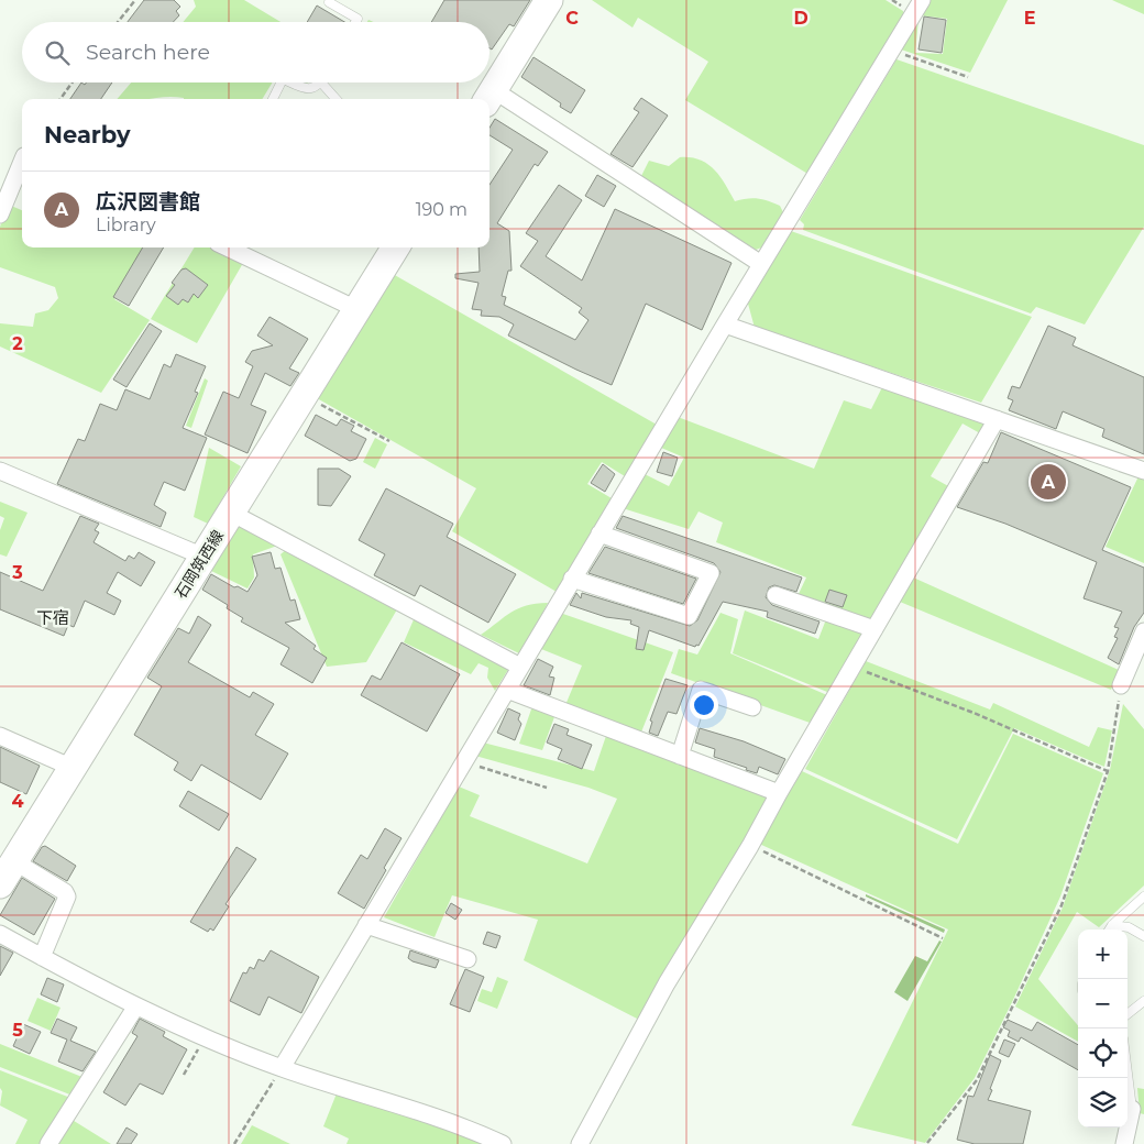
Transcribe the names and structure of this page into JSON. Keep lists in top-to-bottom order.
{
  "streets": {
    "main road": ["石岡筑西線"]
  },
  "districts": ["下宿"],
  "page": {
    "search": "Search here",
    "heading": "Nearby",
    "list": [
      {
        "mark": "A",
        "name": "広沢図書館",
        "note": "Library",
        "value": "190 m"
      }
    ],
    "pins": "A",
    "map_buttons": ["+", "−"]
  },
  "grid": {
    "columns": ["C", "D", "E"],
    "rows": [
      "2",
      "3",
      "4",
      "5"
    ]
  }
}
